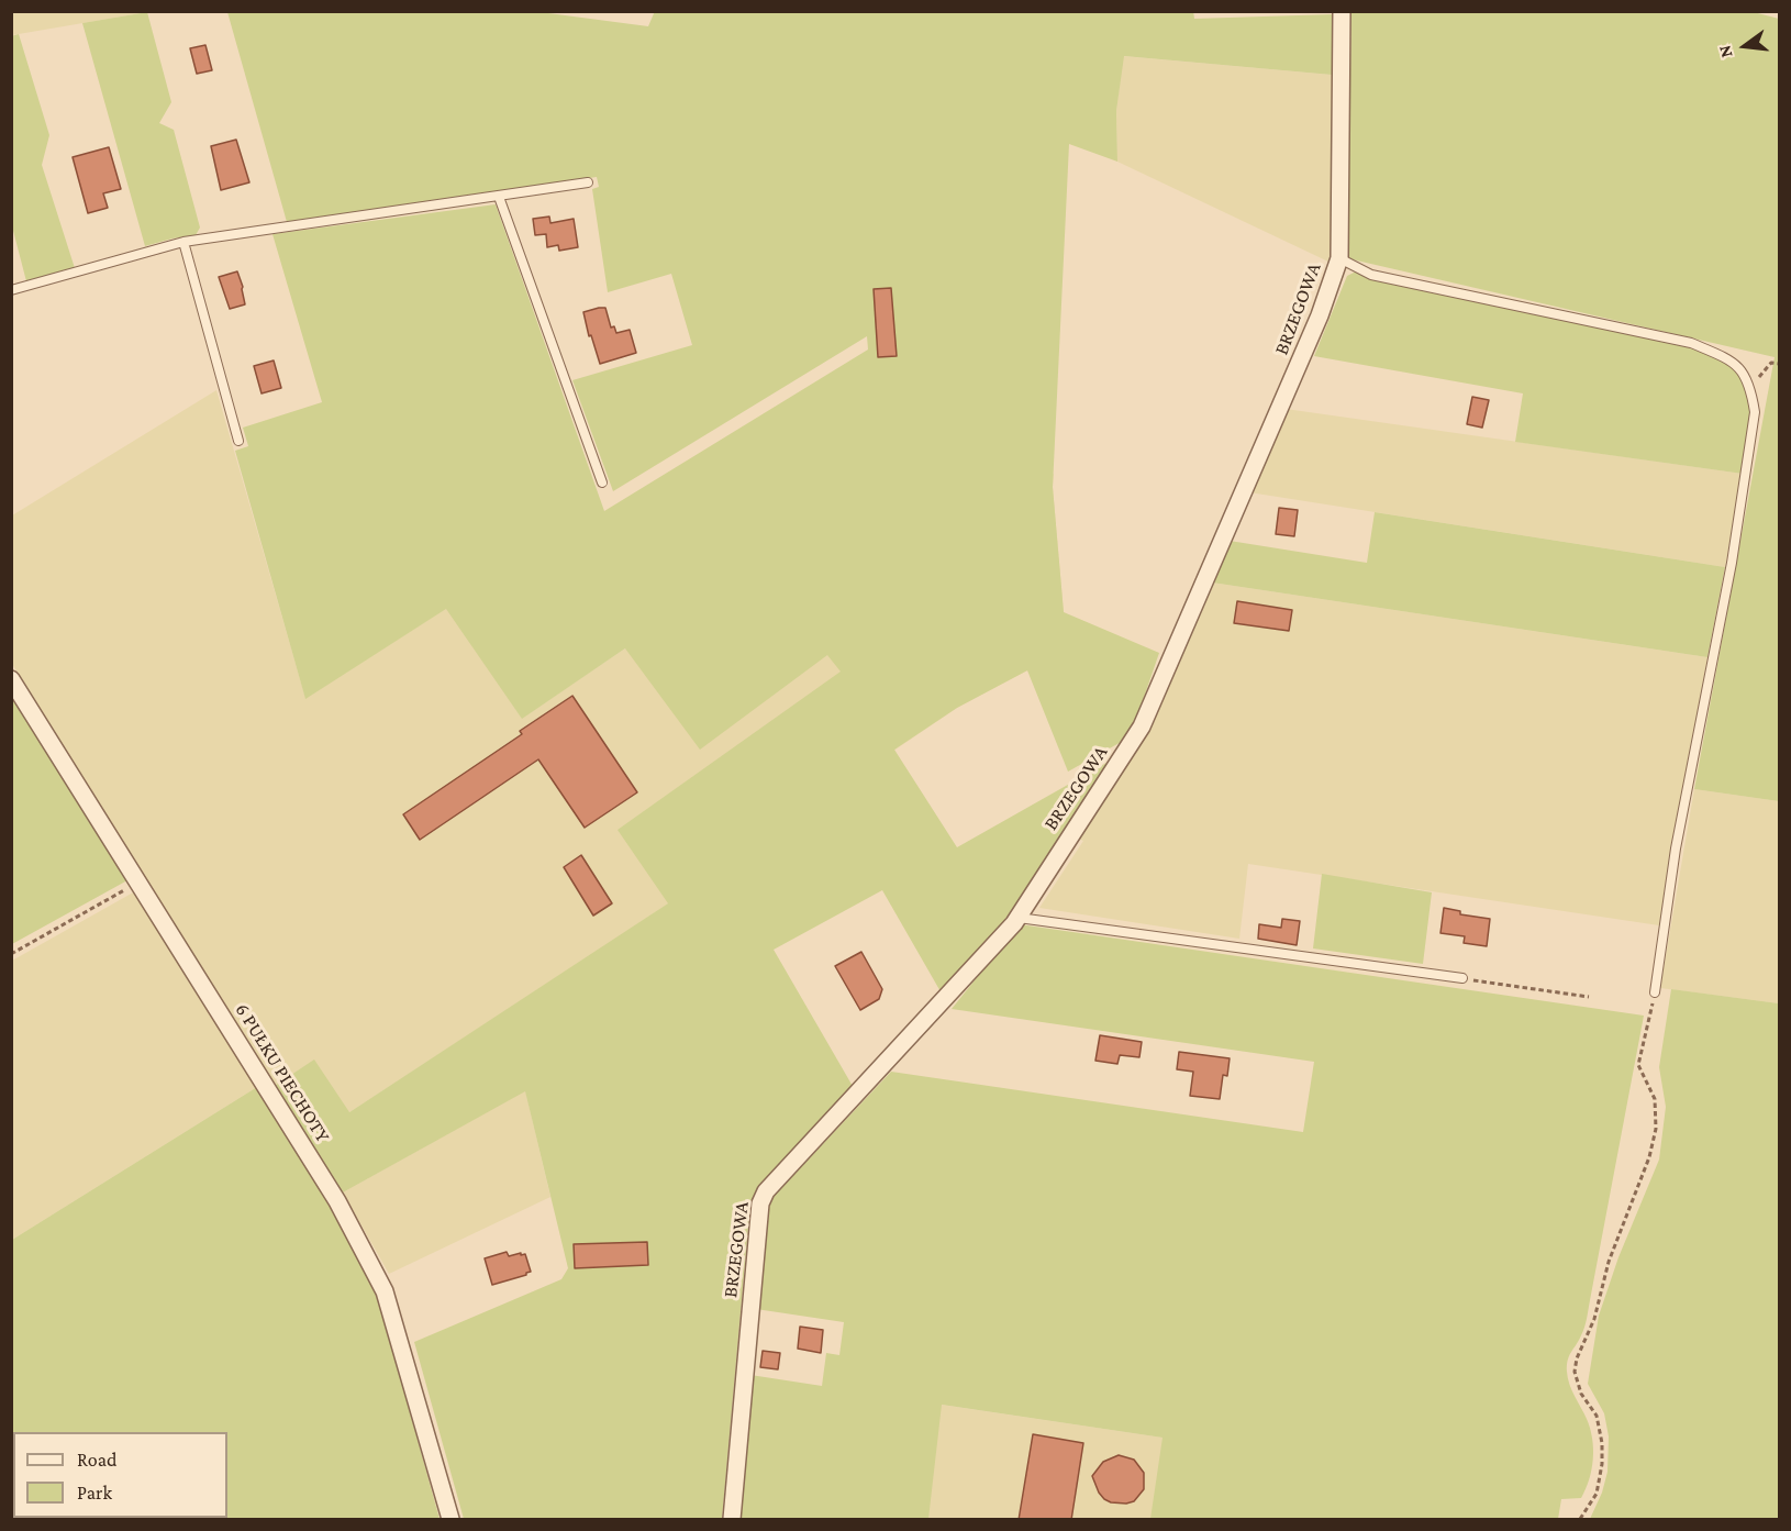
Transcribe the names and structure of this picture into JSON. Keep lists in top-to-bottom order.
{
  "streets": {
    "street": ["BRZEGOWA", "6 PUŁKU PIECHOTY"]
  },
  "legend": ["Road", "Park"],
  "north": "left"
}
